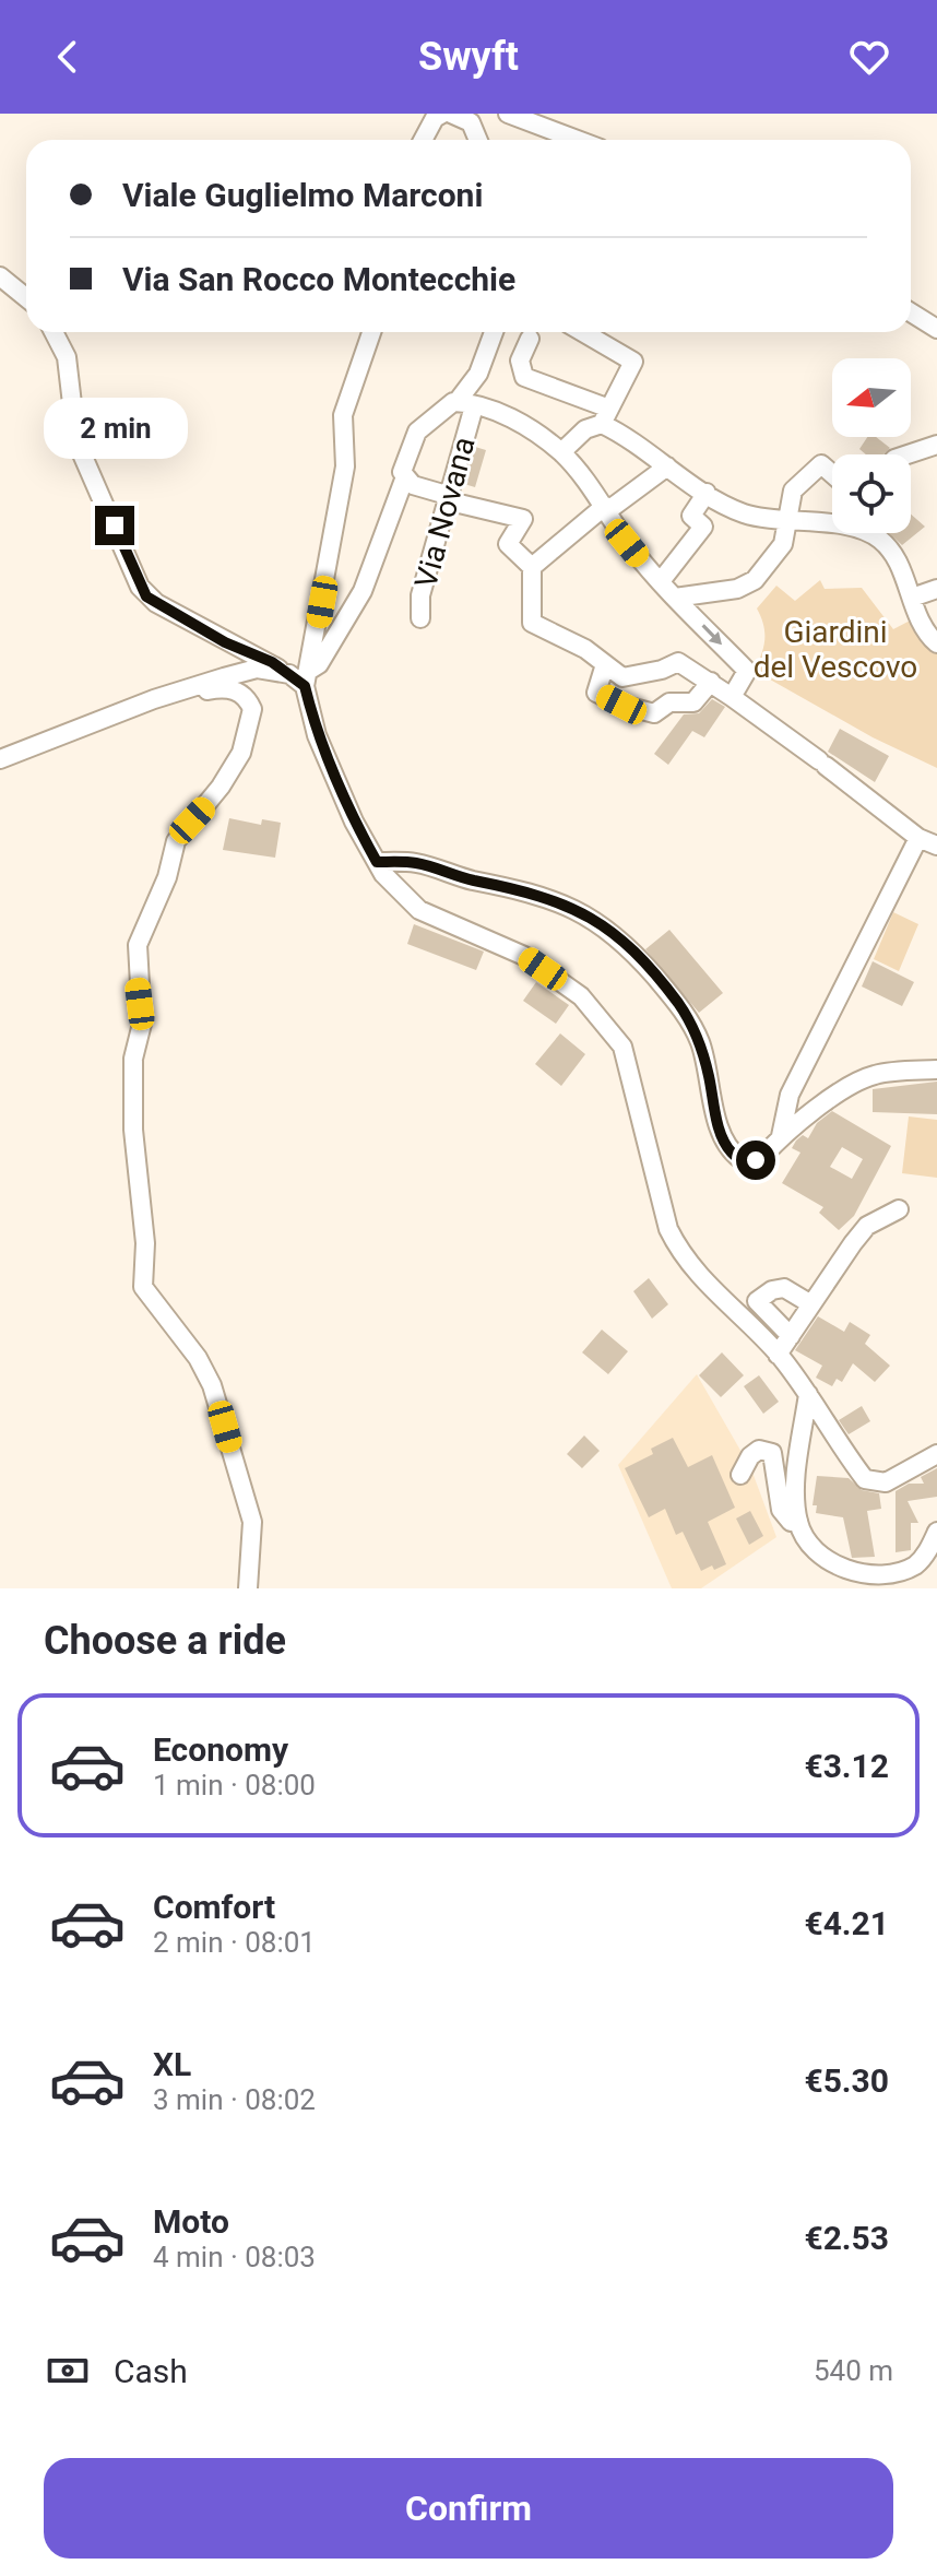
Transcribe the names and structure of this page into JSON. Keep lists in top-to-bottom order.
{
  "streets": {
    "street": ["Via Novana"]
  },
  "parks": ["Giardini del Vescovo"],
  "north": "left",
  "page": {
    "header": "Swyft",
    "banner": ["Viale Guglielmo Marconi", "Via San Rocco Montecchie"],
    "bubble": "2 min",
    "heading": "Choose a ride",
    "list": [
      {
        "name": "Economy",
        "note": "1 min · 08:00",
        "value": "€3.12"
      },
      {
        "name": "Comfort",
        "note": "2 min · 08:01",
        "value": "€4.21"
      },
      {
        "name": "XL",
        "note": "3 min · 08:02",
        "value": "€5.30"
      },
      {
        "name": "Moto",
        "note": "4 min · 08:03",
        "value": "€2.53"
      }
    ],
    "pay": ["Cash", "540 m"],
    "buttons": "Confirm"
  }
}
